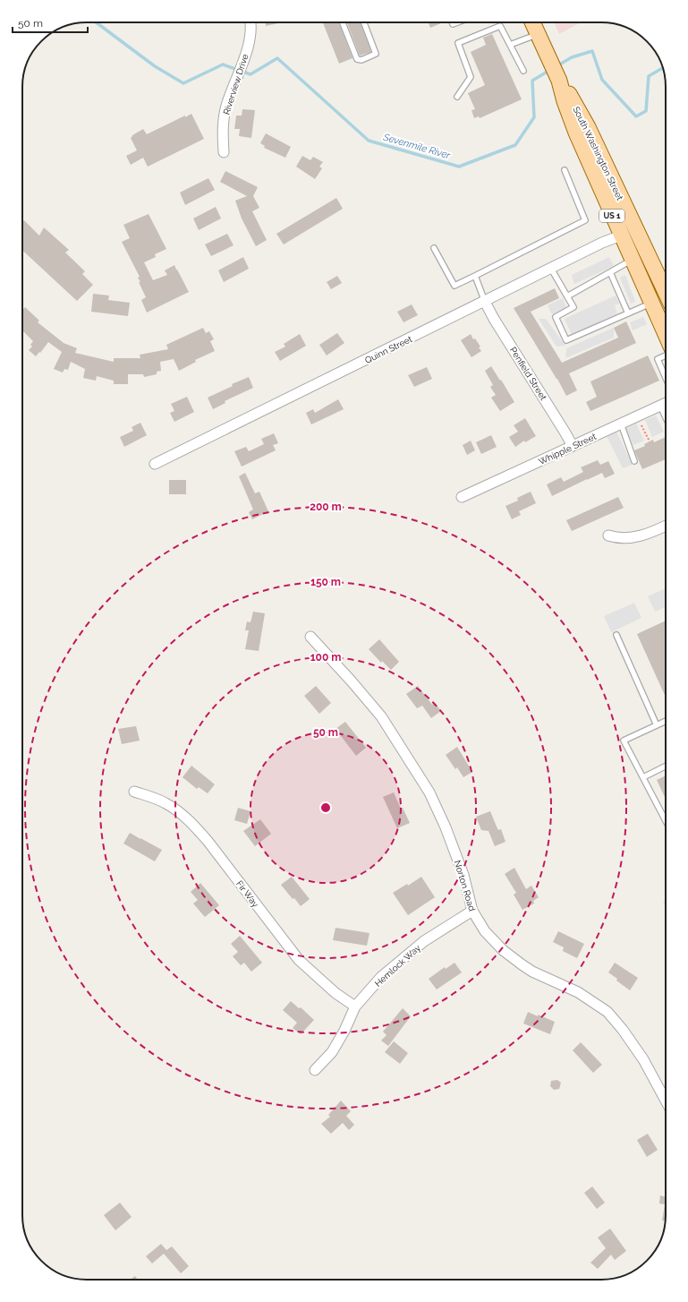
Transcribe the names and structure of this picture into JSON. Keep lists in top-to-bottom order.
{
  "streets": {
    "main road": ["South Washington Street", "US 1"],
    "street": [
      "Riverview Drive",
      "Quinn Street",
      "Penfield Street",
      "Whipple Street",
      "Norton Road",
      "Fir Way",
      "Hemlock Way"
    ]
  },
  "crossings": [
    ["South Washington Street", "Quinn Street"],
    ["Quinn Street", "Penfield Street"],
    ["Penfield Street", "Whipple Street"],
    ["Norton Road", "Hemlock Way"],
    ["Fir Way", "Hemlock Way"]
  ],
  "water": ["Sevenmile River"],
  "scale_bar": "50 m",
  "rings": [
    "200 m",
    "150 m",
    "100 m",
    "50 m"
  ]
}
